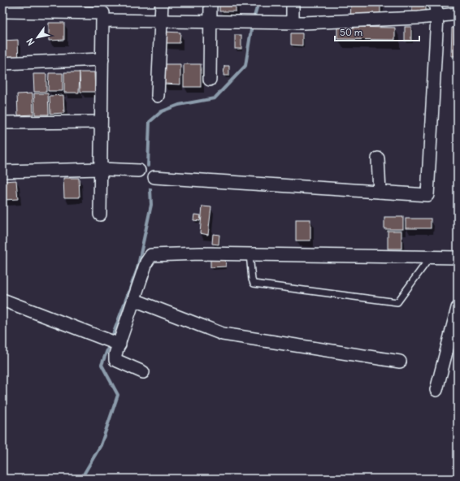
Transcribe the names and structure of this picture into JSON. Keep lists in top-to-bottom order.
{
  "scale_bar": "50 m",
  "north": "bottom left"
}
